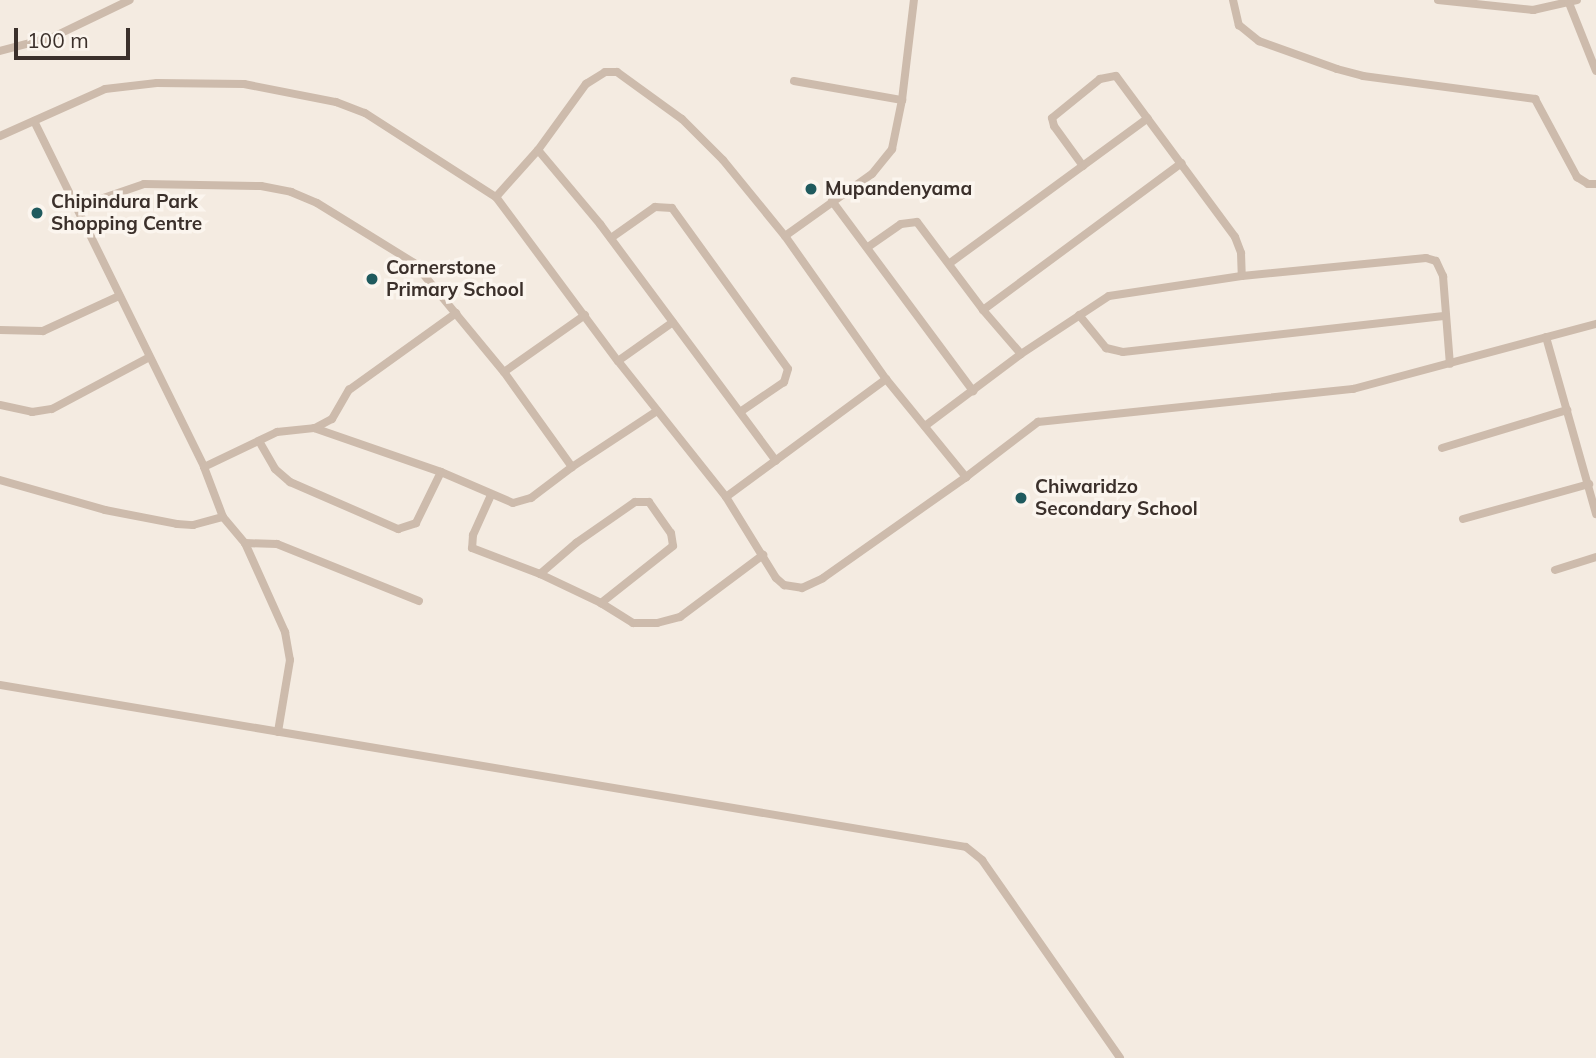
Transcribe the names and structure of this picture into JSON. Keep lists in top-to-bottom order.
{
  "places": [
    "Mupandenyama",
    "Chipindura Park Shopping Centre",
    "Cornerstone Primary School",
    "Chiwaridzo Secondary School"
  ],
  "scale_bar": "100 m"
}
